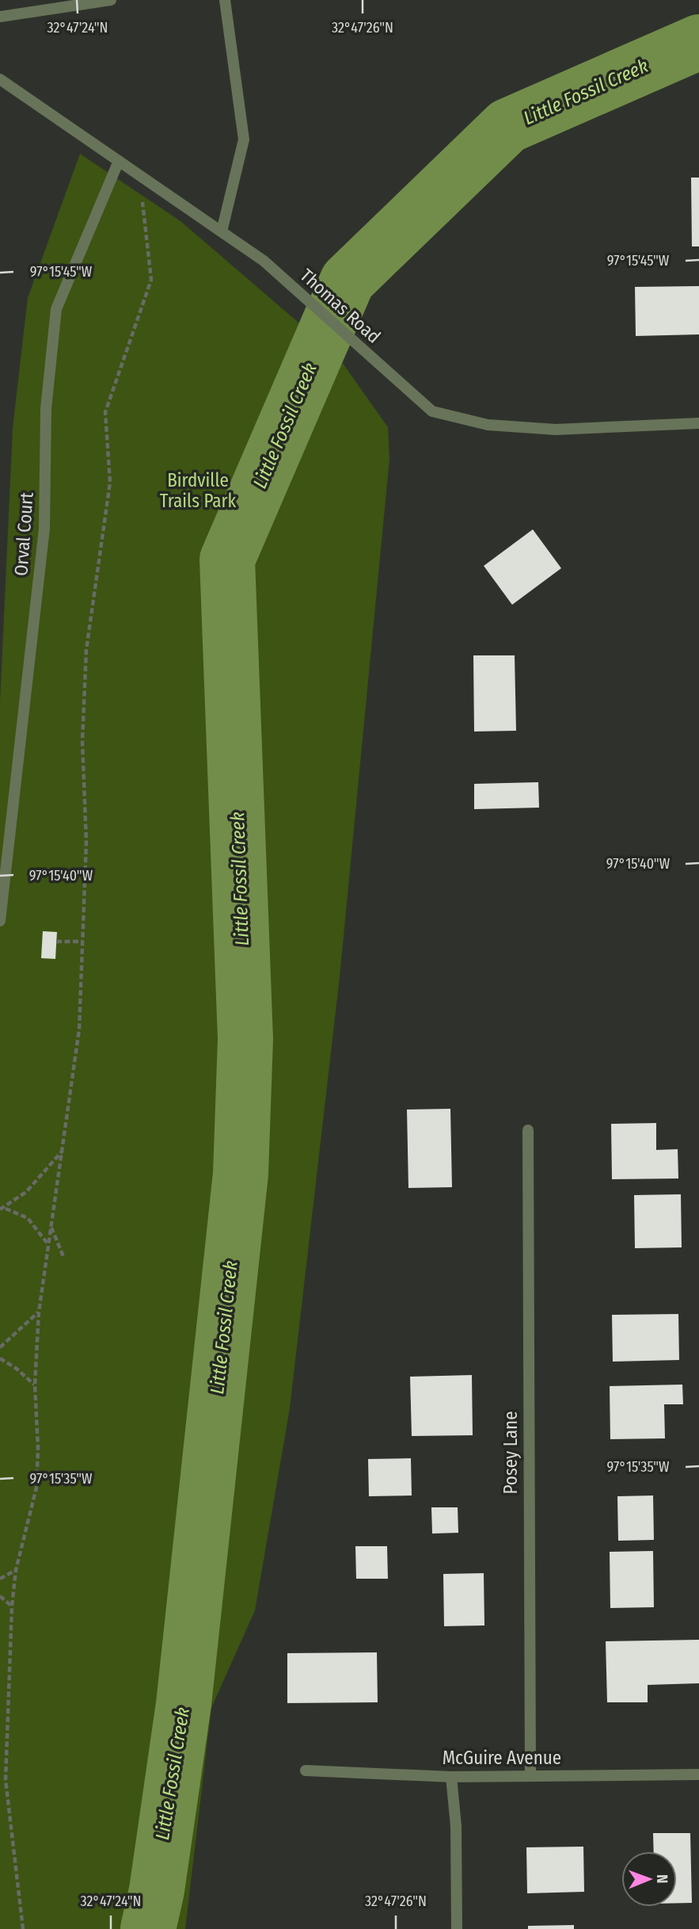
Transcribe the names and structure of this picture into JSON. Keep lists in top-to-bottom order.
{
  "streets": {
    "street": [
      "Thomas Road",
      "Orval Court",
      "Posey Lane",
      "McGuire Avenue"
    ]
  },
  "crossings": [
    ["Thomas Road", "Orval Court"],
    ["Posey Lane", "McGuire Avenue"]
  ],
  "water": ["Little Fossil Creek"],
  "parks": ["Birdville Trails Park"],
  "north": "right",
  "coordinates": [
    "32°47'24\"N",
    "32°47'26\"N",
    "97°15'45\"W",
    "97°15'40\"W",
    "97°15'35\"W"
  ]
}
